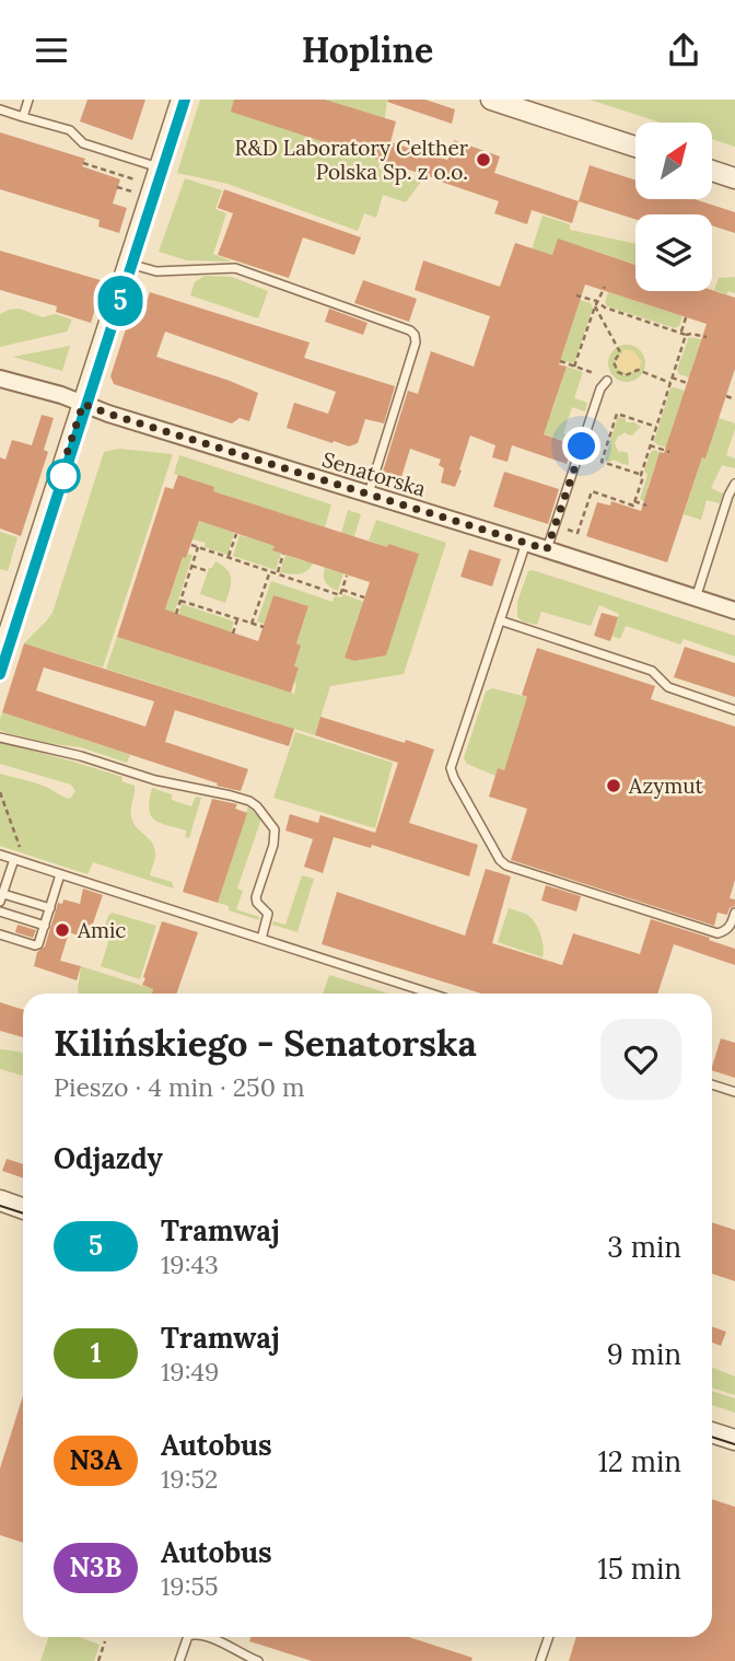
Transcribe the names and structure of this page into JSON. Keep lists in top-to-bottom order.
{
  "streets": {
    "street": ["Senatorska"]
  },
  "places": ["R&D Laboratory Celther Polska Sp. z o.o.", "Azymut", "Amic"],
  "lines": ["tram line 5"],
  "north": "top right",
  "page": {
    "header": "Hopline",
    "on_map": "5",
    "heading": [
      ["Kilińskiego - Senatorska", "Pieszo · 4 min · 250 m"],
      "Odjazdy"
    ],
    "list": [
      {
        "mark": "5",
        "name": "Tramwaj",
        "note": "19:43",
        "value": "3 min"
      },
      {
        "mark": "1",
        "name": "Tramwaj",
        "note": "19:49",
        "value": "9 min"
      },
      {
        "mark": "N3A",
        "name": "Autobus",
        "note": "19:52",
        "value": "12 min"
      },
      {
        "mark": "N3B",
        "name": "Autobus",
        "note": "19:55",
        "value": "15 min"
      }
    ]
  }
}
